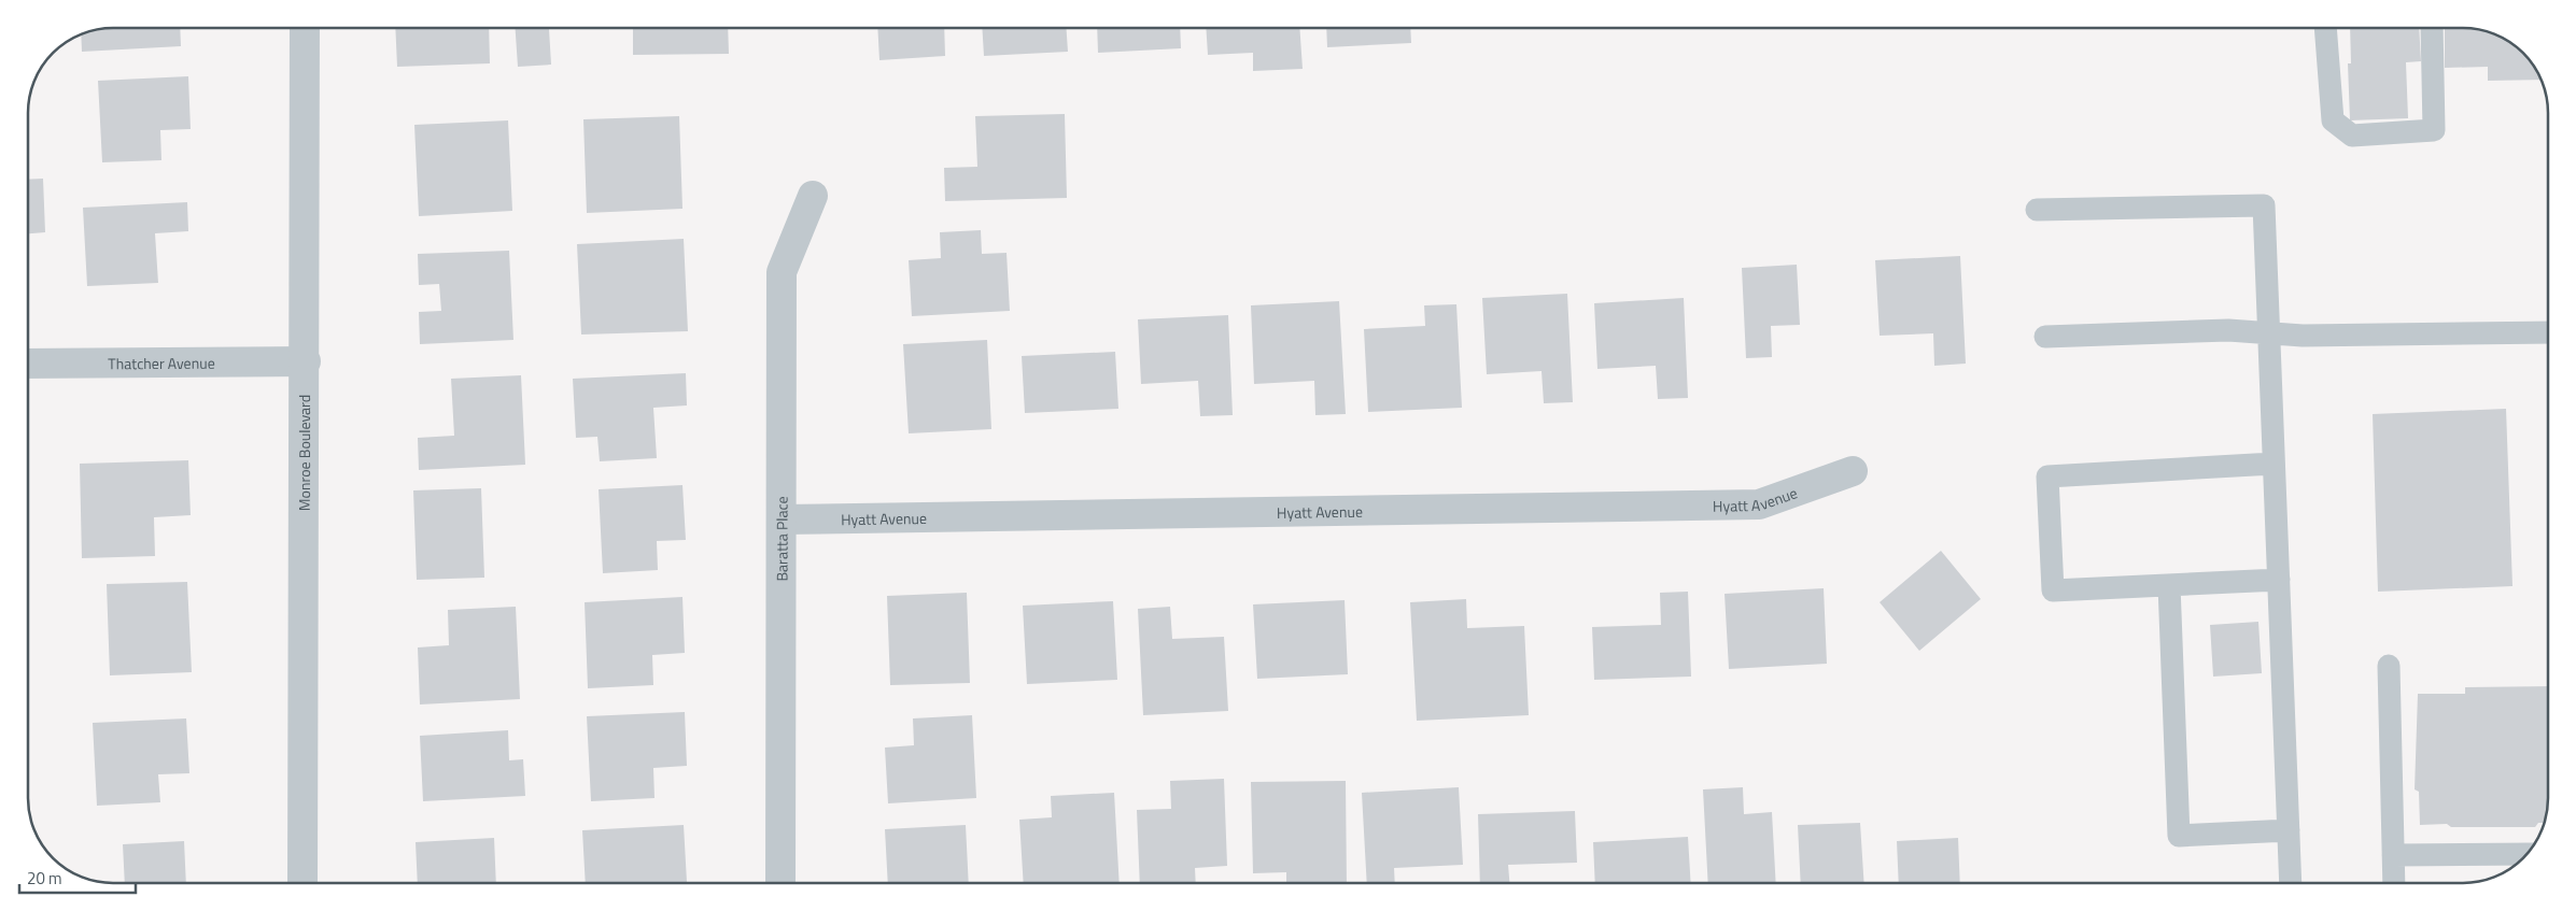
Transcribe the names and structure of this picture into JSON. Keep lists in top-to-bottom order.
{
  "streets": {
    "street": [
      "Thatcher Avenue",
      "Monroe Boulevard",
      "Hyatt Avenue",
      "Baratta Place"
    ]
  },
  "crossings": [
    ["Thatcher Avenue", "Monroe Boulevard"],
    ["Hyatt Avenue", "Baratta Place"]
  ],
  "scale_bar": "20 m"
}
